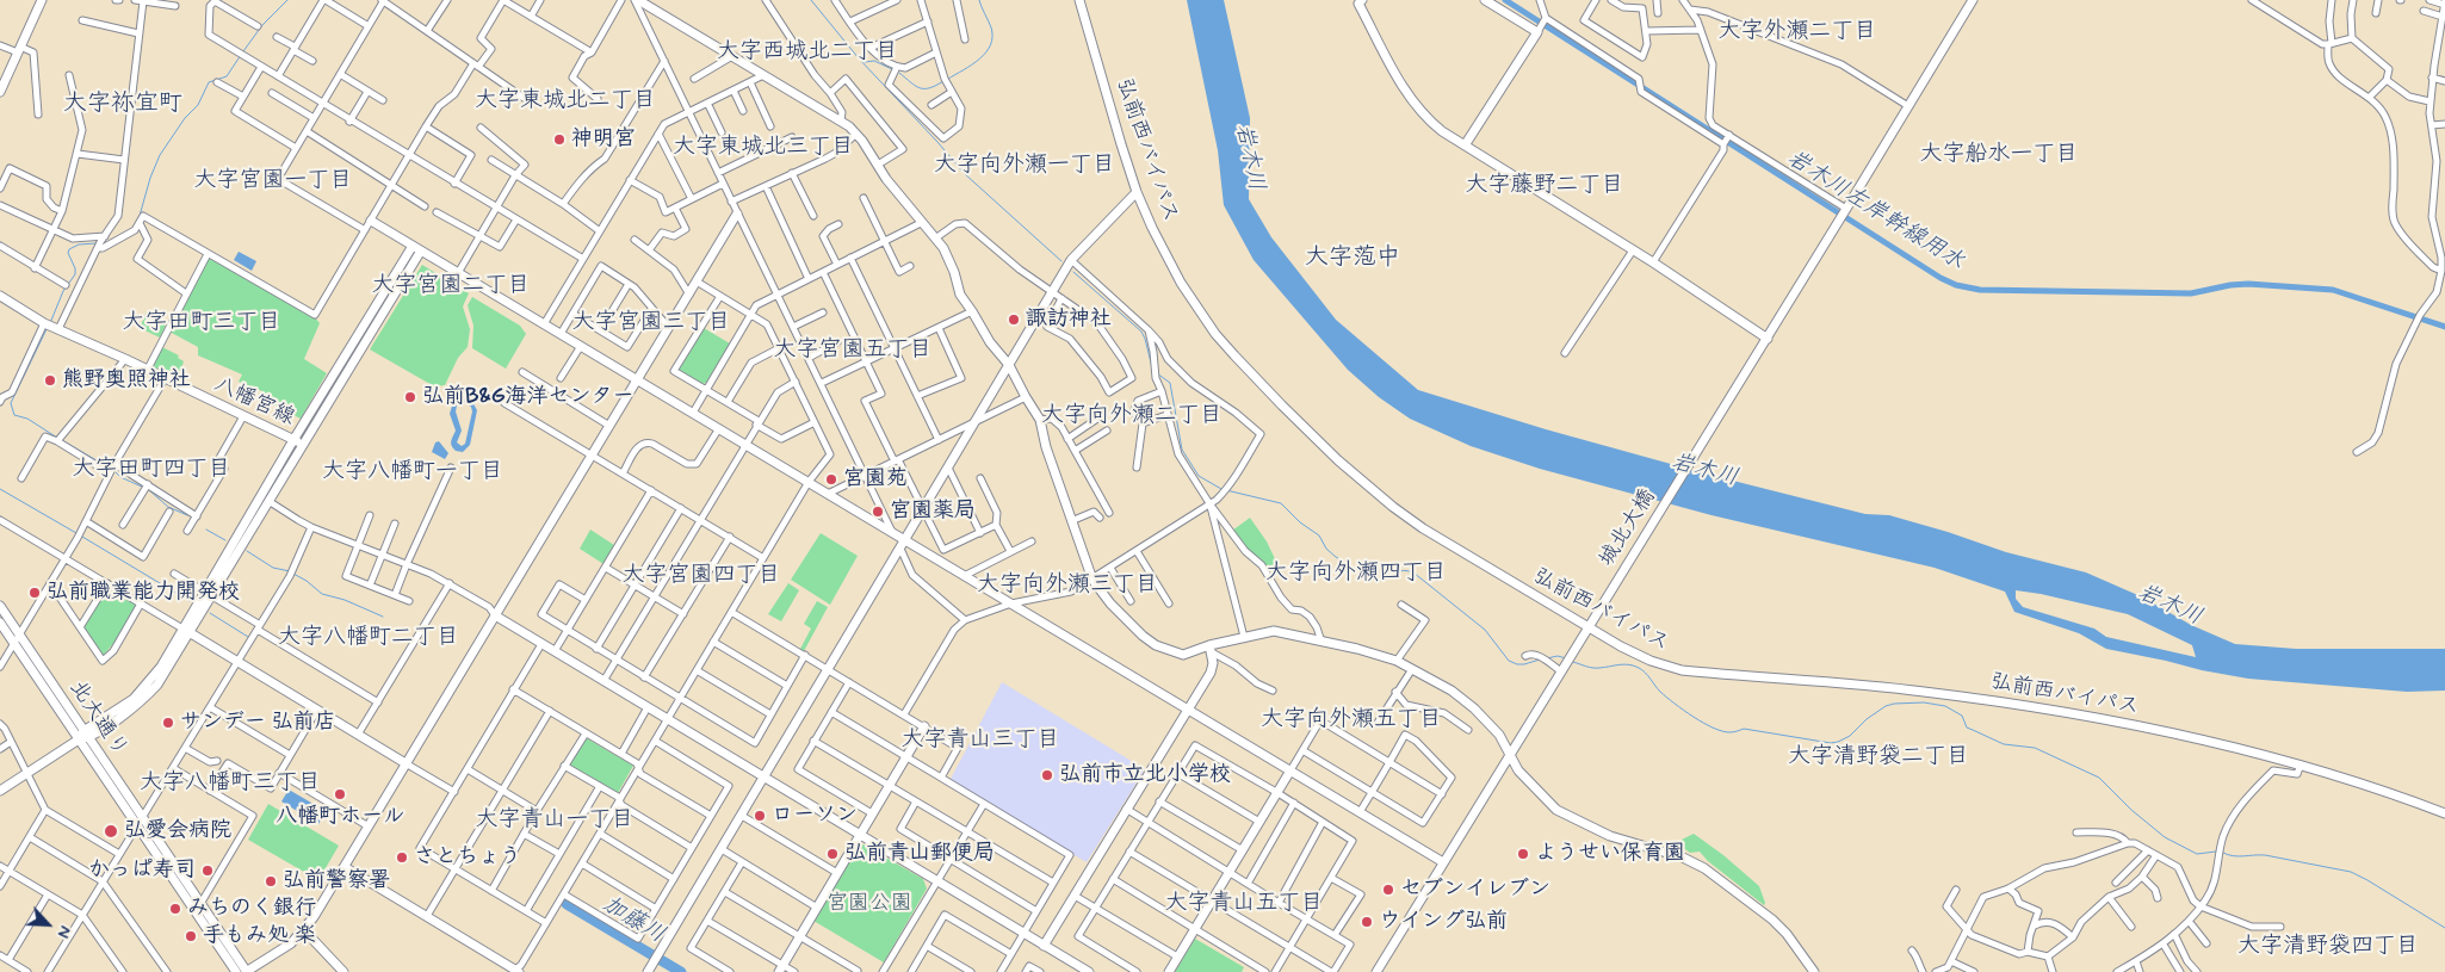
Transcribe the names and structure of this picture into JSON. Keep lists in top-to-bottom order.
{
  "streets": {
    "street": [
      "弘前西バイパス",
      "八幡宮線",
      "城北大橋",
      "北大通り"
    ]
  },
  "crossings": [
    ["弘前西バイパス", "城北大橋"]
  ],
  "districts": [
    "大字外瀬二丁目",
    "大字西城北二丁目",
    "大字東城北二丁目",
    "大字祢宜町",
    "大字東城北三丁目",
    "大字船水一丁目",
    "大字向外瀬一丁目",
    "大字宮園一丁目",
    "大字藤野二丁目",
    "大字萢中",
    "大字宮園二丁目",
    "大字田町三丁目",
    "大字宮園三丁目",
    "大字宮園五丁目",
    "大字向外瀬二丁目",
    "大字田町四丁目",
    "大字八幡町一丁目",
    "大字向外瀬四丁目",
    "大字宮園四丁目",
    "大字向外瀬三丁目",
    "大字八幡町二丁目",
    "大字向外瀬五丁目",
    "大字青山三丁目",
    "大字清野袋二丁目",
    "大字八幡町三丁目",
    "大字青山一丁目",
    "大字青山五丁目",
    "大字清野袋四丁目"
  ],
  "water": ["岩木川", "岩木川左岸幹線用水", "加藤川"],
  "parks": ["宮園公園"],
  "places": [
    "神明宮",
    "諏訪神社",
    "熊野奥照神社",
    "弘前B&G海洋センター",
    "宮園苑",
    "宮園薬局",
    "弘前職業能力開発校",
    "サンデー 弘前店",
    "弘前市立北小学校",
    "八幡町ホール",
    "ローソン",
    "弘愛会病院",
    "弘前青山郵便局",
    "ようせい保育園",
    "さとちょう",
    "かっぱ寿司",
    "弘前警察署",
    "セブンイレブン",
    "みちのく銀行",
    "ウイング弘前",
    "手もみ処 楽"
  ],
  "north": "bottom right"
}
